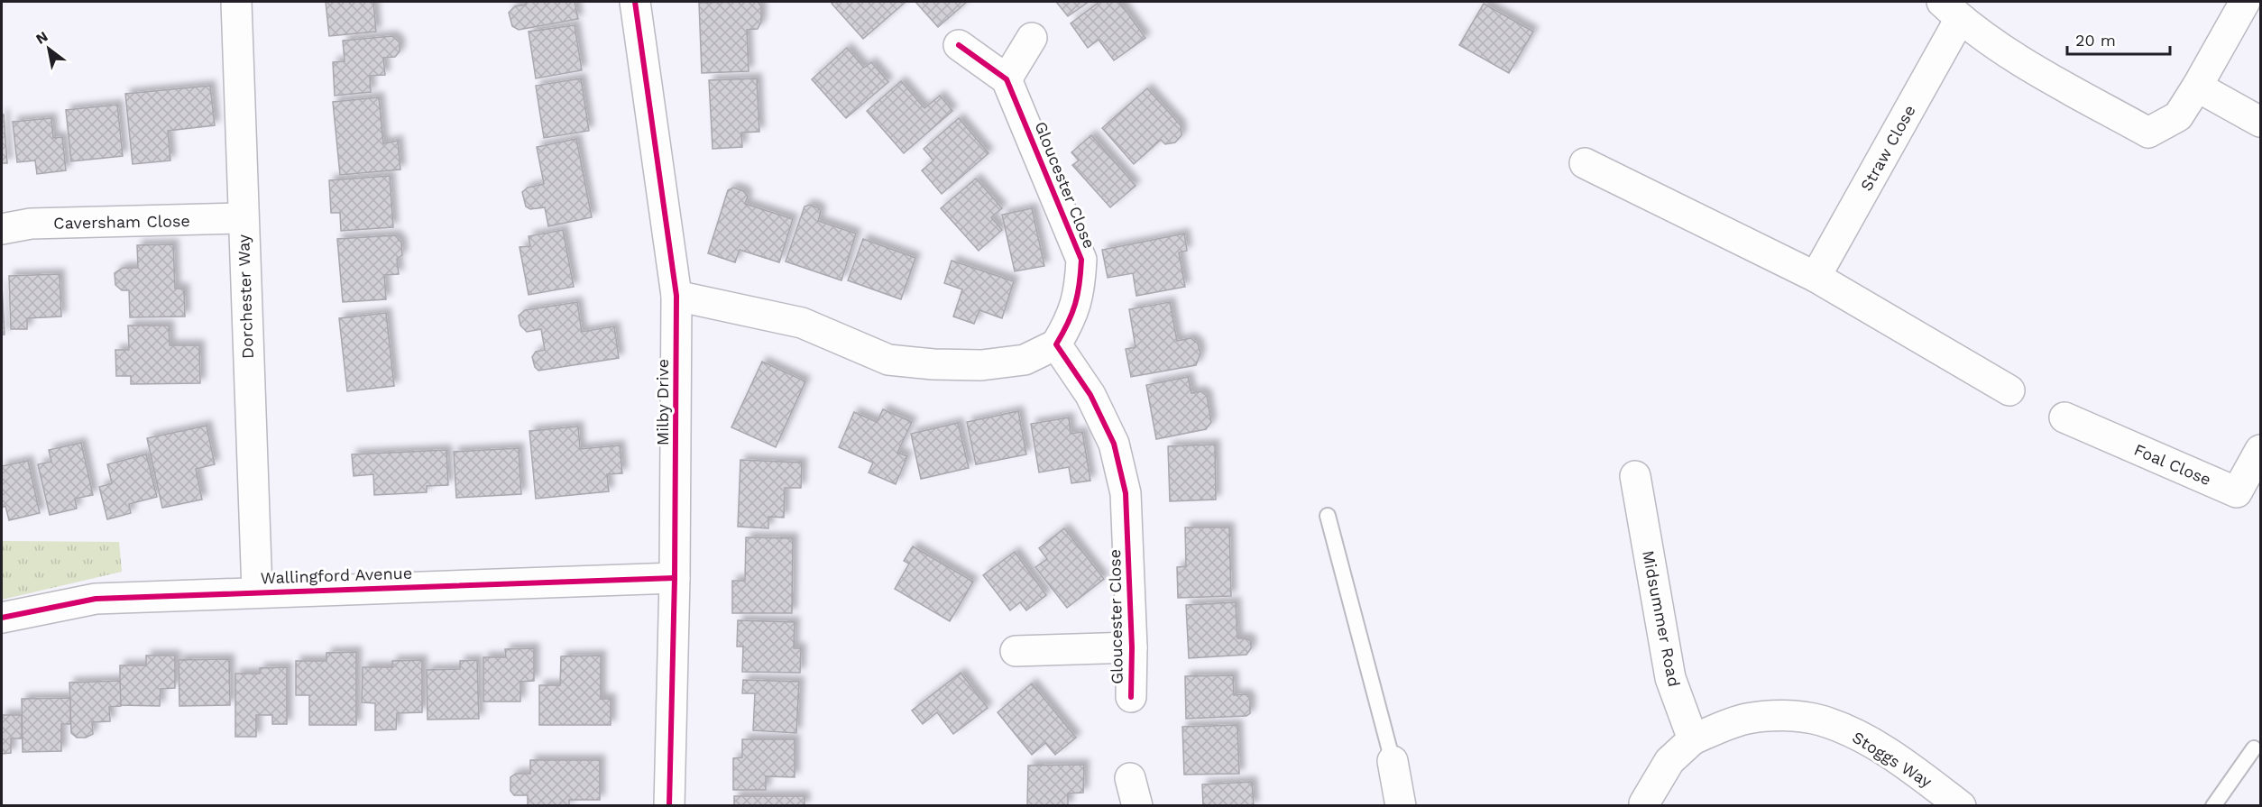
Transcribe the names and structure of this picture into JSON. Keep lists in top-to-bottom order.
{
  "streets": {
    "street": [
      "Straw Close",
      "Gloucester Close",
      "Caversham Close",
      "Dorchester Way",
      "Milby Drive",
      "Foal Close",
      "Wallingford Avenue",
      "Midsummer Road",
      "Stoggs Way"
    ]
  },
  "crossings": [
    ["Caversham Close", "Dorchester Way"],
    ["Dorchester Way", "Wallingford Avenue"],
    ["Milby Drive", "Wallingford Avenue"],
    ["Midsummer Road", "Stoggs Way"]
  ],
  "scale_bar": "20 m",
  "north": "top left"
}
